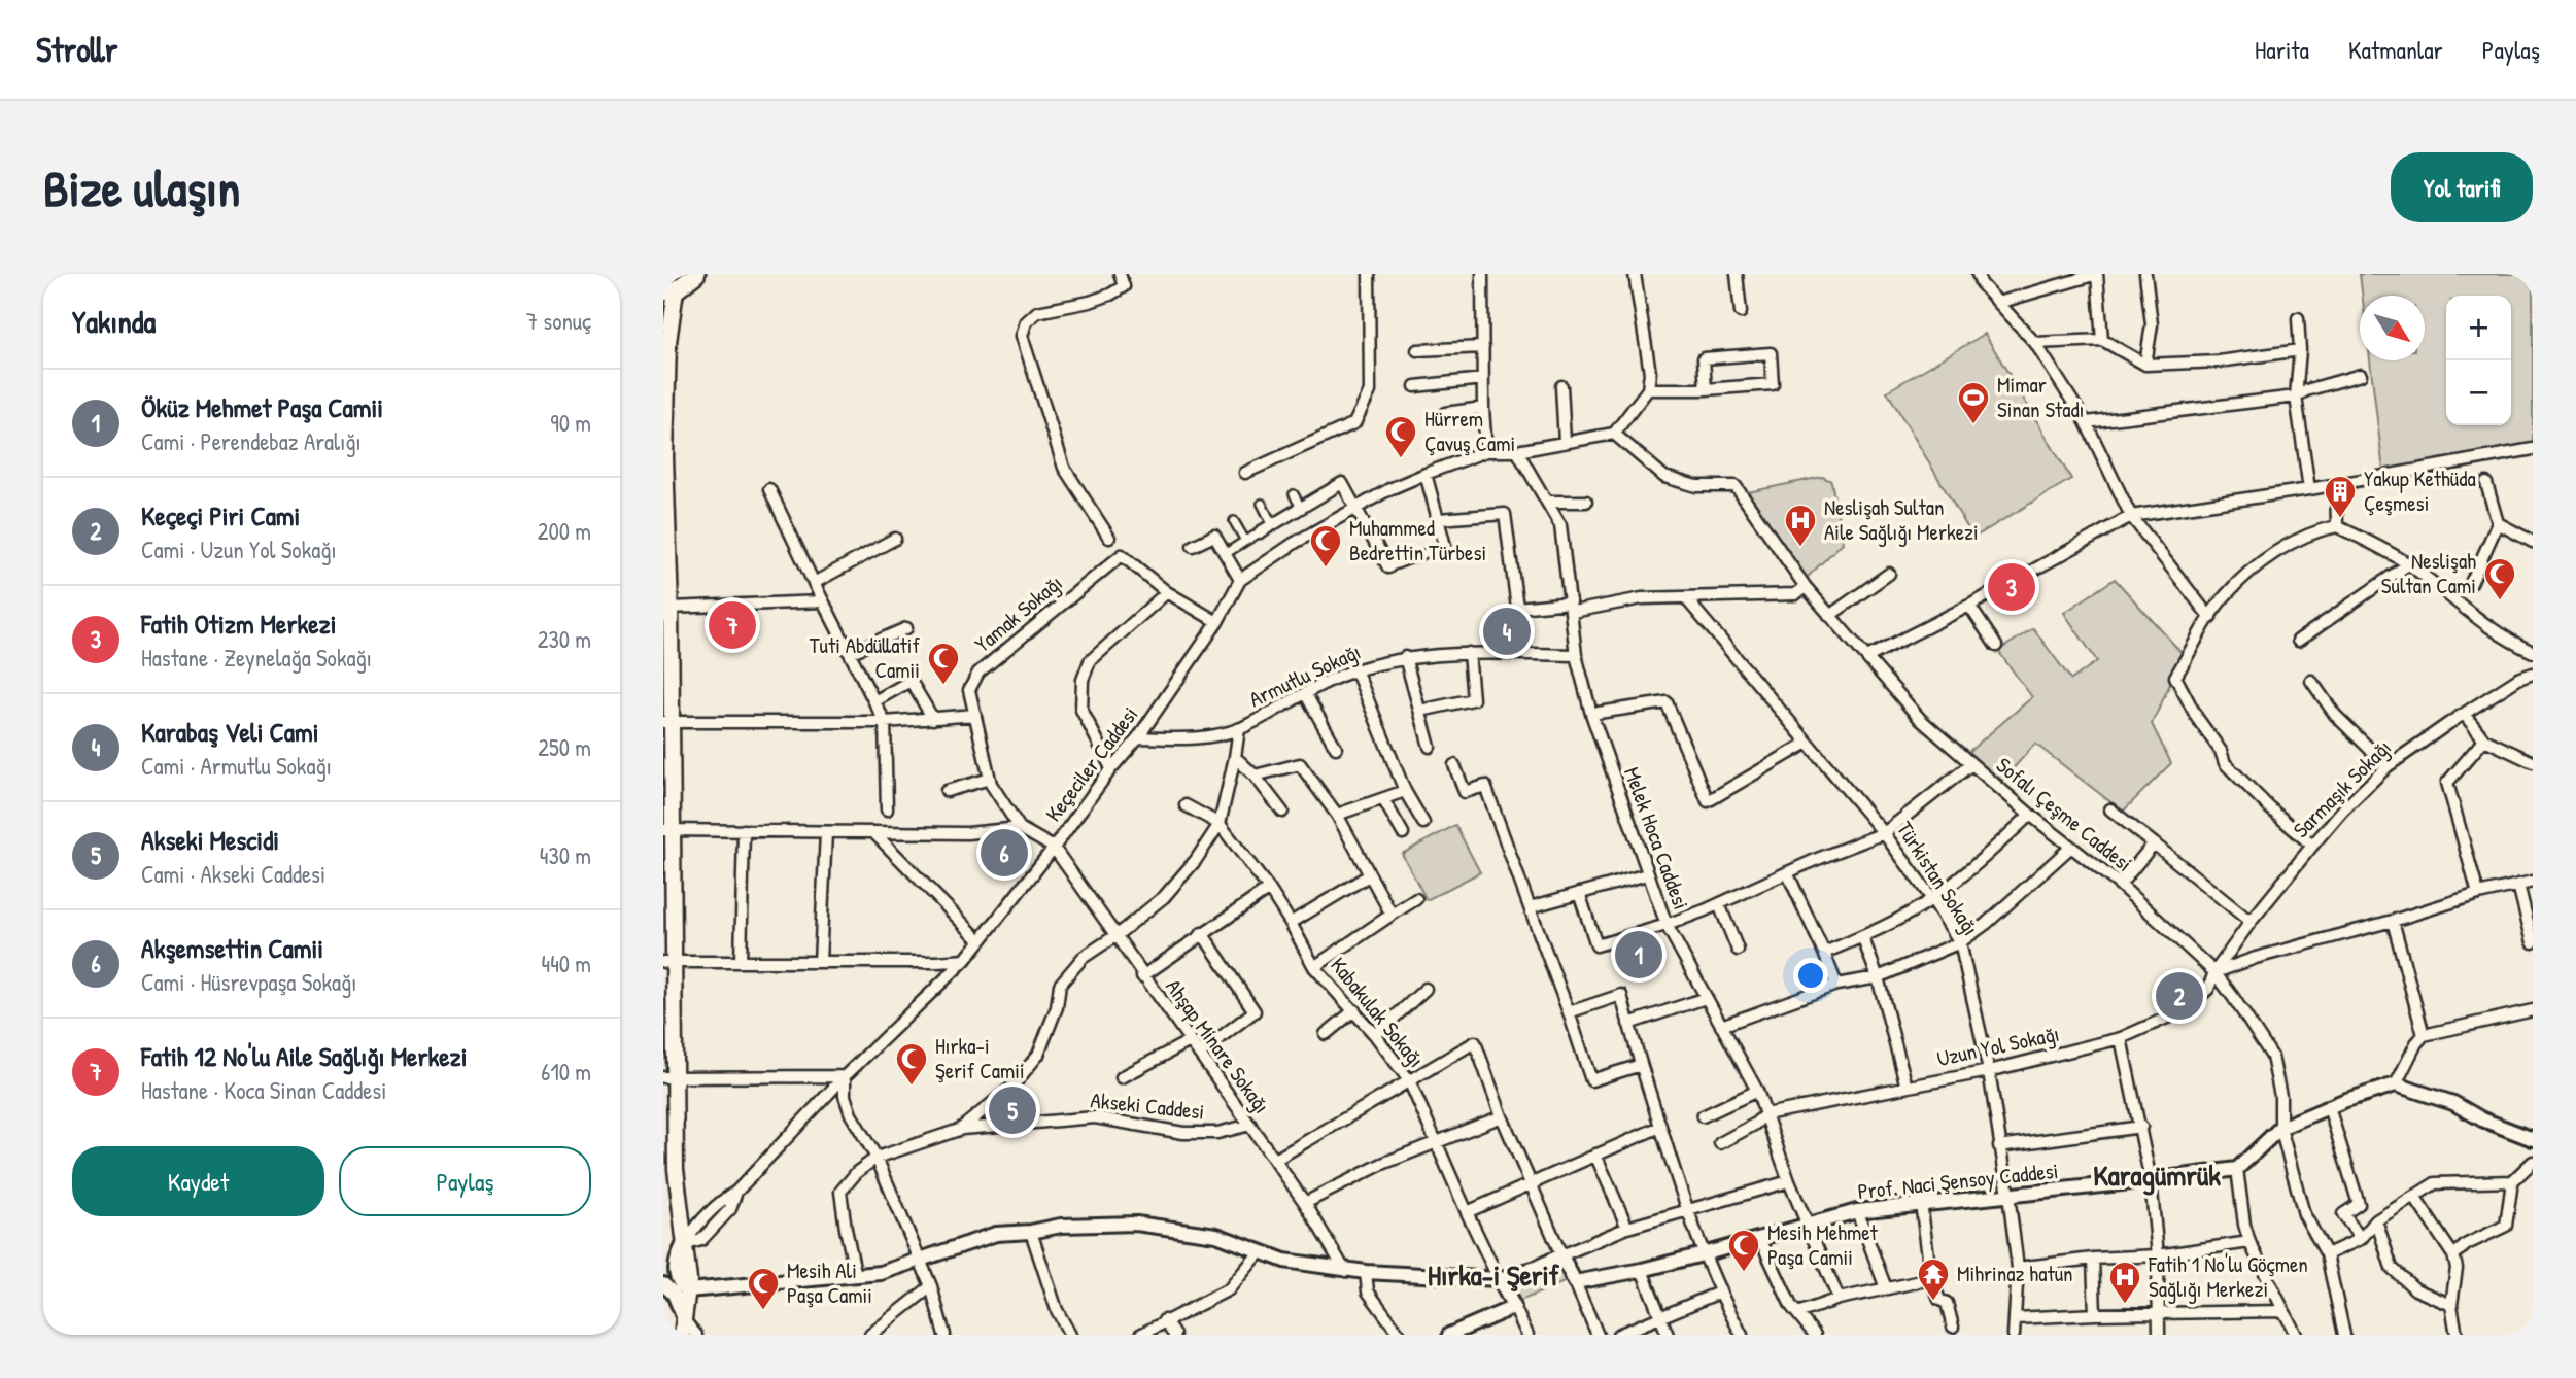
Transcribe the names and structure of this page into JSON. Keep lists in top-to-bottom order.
{
  "streets": {
    "street": [
      "Yamak Sokağı",
      "Armutlu Sokağı",
      "Keçeciler Caddesi",
      "Sarmaşık Sokağı",
      "Sofalı Çeşme Caddesi",
      "Melek Hoca Caddesi",
      "Türkistan Sokağı",
      "Kabakulak Sokağı",
      "Ahşap Minare Sokağı",
      "Uzun Yol Sokağı",
      "Akseki Caddesi",
      "Prof. Naci Şensoy Caddesi"
    ]
  },
  "crossings": [
    ["Yamak Sokağı", "Keçeciler Caddesi"],
    ["Yamak Sokağı", "Ahşap Minare Sokağı"],
    ["Armutlu Sokağı", "Keçeciler Caddesi"],
    ["Armutlu Sokağı", "Melek Hoca Caddesi"],
    ["Keçeciler Caddesi", "Ahşap Minare Sokağı"],
    ["Sarmaşık Sokağı", "Sofalı Çeşme Caddesi"],
    ["Sarmaşık Sokağı", "Uzun Yol Sokağı"],
    ["Sofalı Çeşme Caddesi", "Uzun Yol Sokağı"],
    ["Melek Hoca Caddesi", "Uzun Yol Sokağı"],
    ["Melek Hoca Caddesi", "Prof. Naci Şensoy Caddesi"],
    ["Türkistan Sokağı", "Uzun Yol Sokağı"],
    ["Türkistan Sokağı", "Prof. Naci Şensoy Caddesi"],
    ["Ahşap Minare Sokağı", "Akseki Caddesi"]
  ],
  "districts": ["Karagümrük", "Hırka-i Şerif"],
  "places": {
    "sports": ["Mimar Sinan Stadı"],
    "mosque": [
      "Hürrem Çavuş Cami",
      "Muhammed Bedrettin Türbesi",
      "Neslişah Sultan Cami",
      "Tuti Abdüllatif Camii",
      "Hırka-i Şerif Camii",
      "Mesih Mehmet Paşa Camii",
      "Mesih Ali Paşa Camii"
    ],
    "building": ["Yakup Kethüda Çeşmesi"],
    "hospital": ["Neslişah Sultan Aile Sağlığı Merkezi", "Fatih 1 No'lu Göçmen Sağlığı Merkezi"],
    "temple": ["Mihrinaz hatun"]
  },
  "north": "bottom right",
  "page": {
    "header": "Strollr",
    "nav": ["Harita", "Katmanlar", "Paylaş"],
    "buttons": [
      "Yol tarifi",
      ["Kaydet", "Paylaş"]
    ],
    "title": "Bize ulaşın",
    "heading": ["Yakında", "7 sonuç"],
    "map_buttons": ["+", "−"],
    "list": [
      {
        "mark": "1",
        "name": "Öküz Mehmet Paşa Camii",
        "note": "Cami · Perendebaz Aralığı",
        "value": "90 m"
      },
      {
        "mark": "2",
        "name": "Keçeçi Piri Cami",
        "note": "Cami · Uzun Yol Sokağı",
        "value": "200 m"
      },
      {
        "mark": "3",
        "name": "Fatih Otizm Merkezi",
        "note": "Hastane · Zeynelağa Sokağı",
        "value": "230 m"
      },
      {
        "mark": "4",
        "name": "Karabaş Veli Cami",
        "note": "Cami · Armutlu Sokağı",
        "value": "250 m"
      },
      {
        "mark": "5",
        "name": "Akseki Mescidi",
        "note": "Cami · Akseki Caddesi",
        "value": "430 m"
      },
      {
        "mark": "6",
        "name": "Akşemsettin Camii",
        "note": "Cami · Hüsrevpaşa Sokağı",
        "value": "440 m"
      },
      {
        "mark": "7",
        "name": "Fatih 12 No'lu Aile Sağlığı Merkezi",
        "note": "Hastane · Koca Sinan Caddesi",
        "value": "610 m"
      }
    ],
    "pins": [
      "3",
      "7",
      "4",
      "6",
      "1",
      "2",
      "5"
    ]
  }
}
